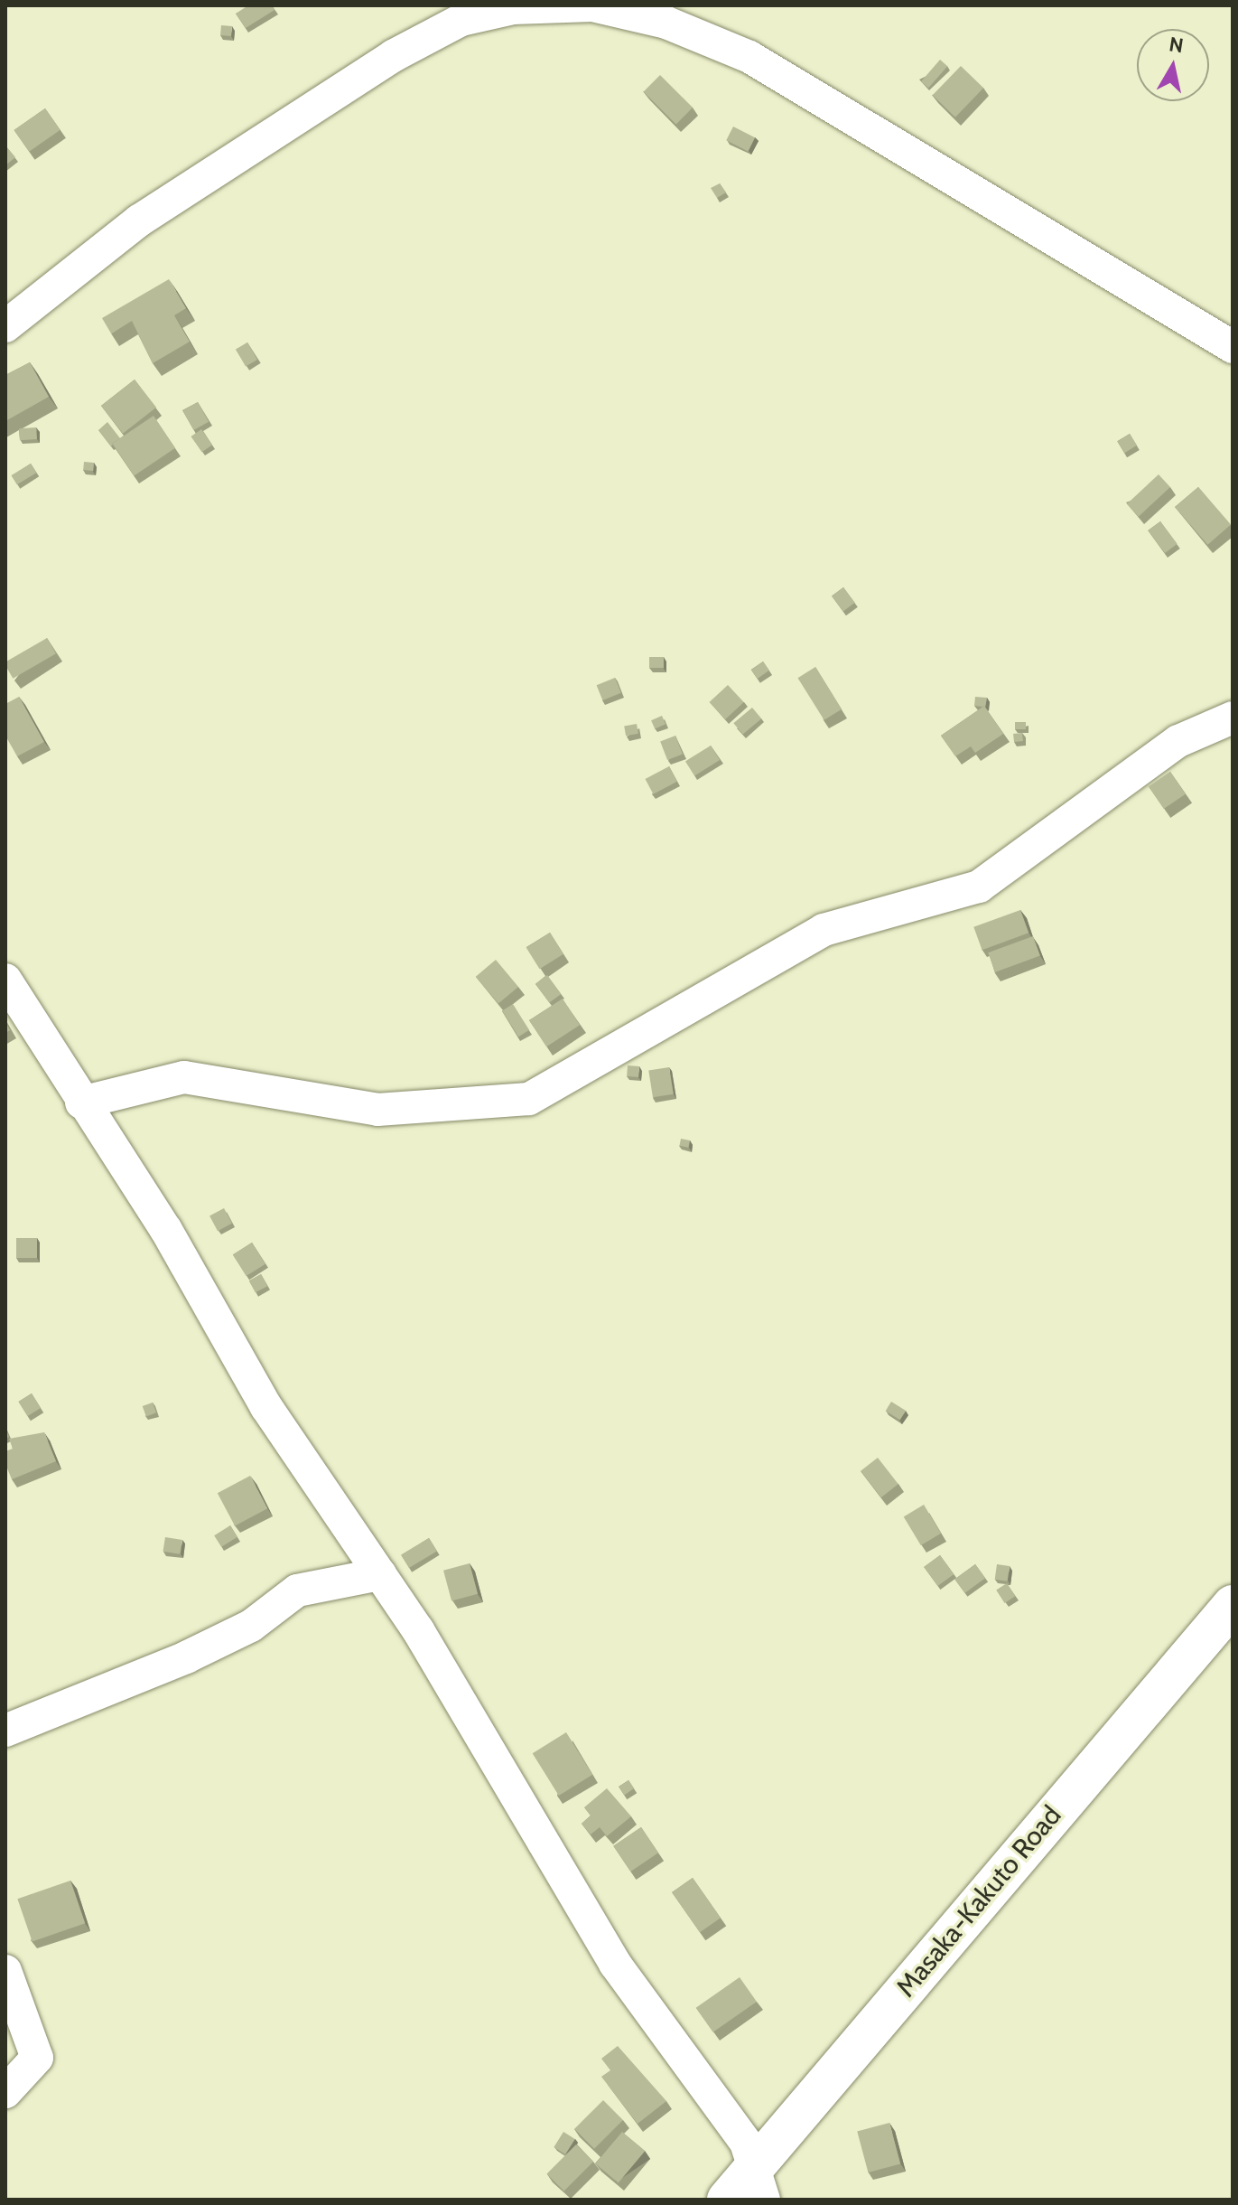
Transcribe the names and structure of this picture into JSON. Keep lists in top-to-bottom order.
{
  "streets": {
    "highway": ["Masaka-Kakuto Road"]
  },
  "north": "top"
}
